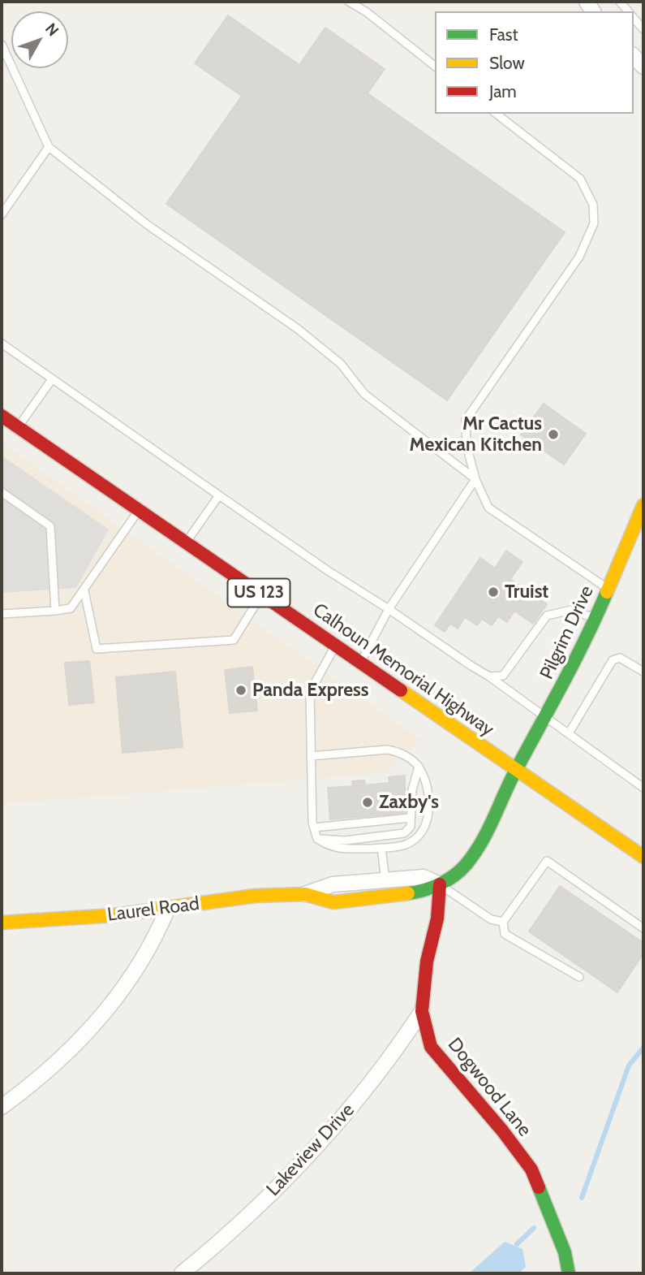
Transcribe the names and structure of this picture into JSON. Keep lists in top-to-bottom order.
{
  "streets": {
    "main road": [
      "US 123",
      "Pilgrim Drive",
      "Calhoun Memorial Highway",
      "Laurel Road",
      "Dogwood Lane"
    ],
    "street": ["Lakeview Drive"]
  },
  "crossings": [
    ["Pilgrim Drive", "Calhoun Memorial Highway"],
    ["Laurel Road", "Dogwood Lane"],
    ["Dogwood Lane", "Lakeview Drive"]
  ],
  "places": [
    "Mr Cactus Mexican Kitchen",
    "Truist",
    "Panda Express",
    "Zaxby's"
  ],
  "legend": ["Fast", "Slow", "Jam"],
  "north": "top right"
}
